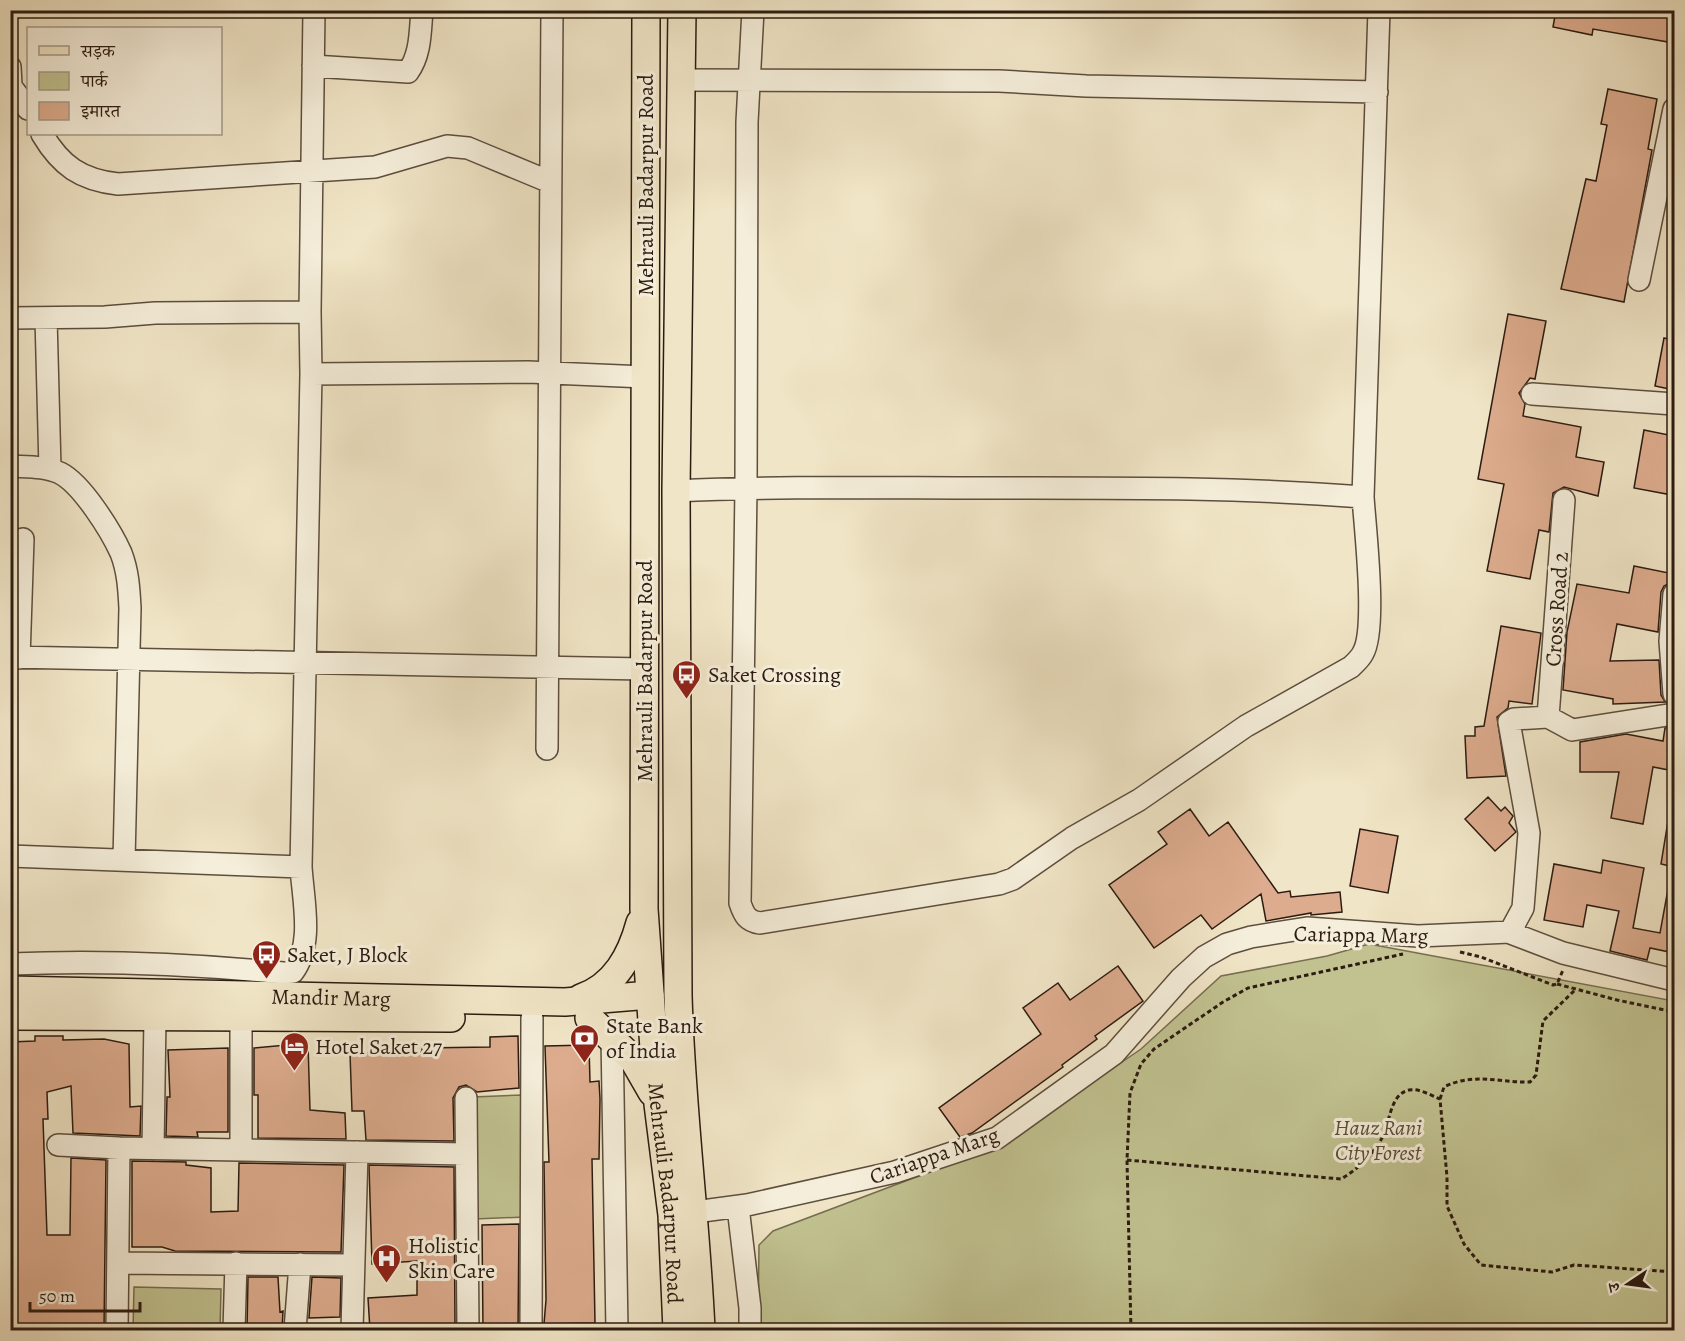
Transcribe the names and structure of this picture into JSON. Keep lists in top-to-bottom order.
{
  "streets": {
    "main road": ["Mehrauli Badarpur Road", "Mandir Marg"],
    "street": ["Cross Road 2", "Cariappa Marg"]
  },
  "crossings": [
    ["Mehrauli Badarpur Road", "Cariappa Marg"],
    ["Mehrauli Badarpur Road", "Mandir Marg"]
  ],
  "parks": ["Hauz Rani City Forest"],
  "places": {
    "bus stop": ["Saket Crossing", "Saket, J Block"],
    "bank": ["State Bank of India"],
    "hotel": ["Hotel Saket 27"],
    "hospital": ["Holistic Skin Care"]
  },
  "legend": ["सड़क", "पार्क", "इमारत"],
  "scale_bar": "50 m",
  "north": "left"
}
